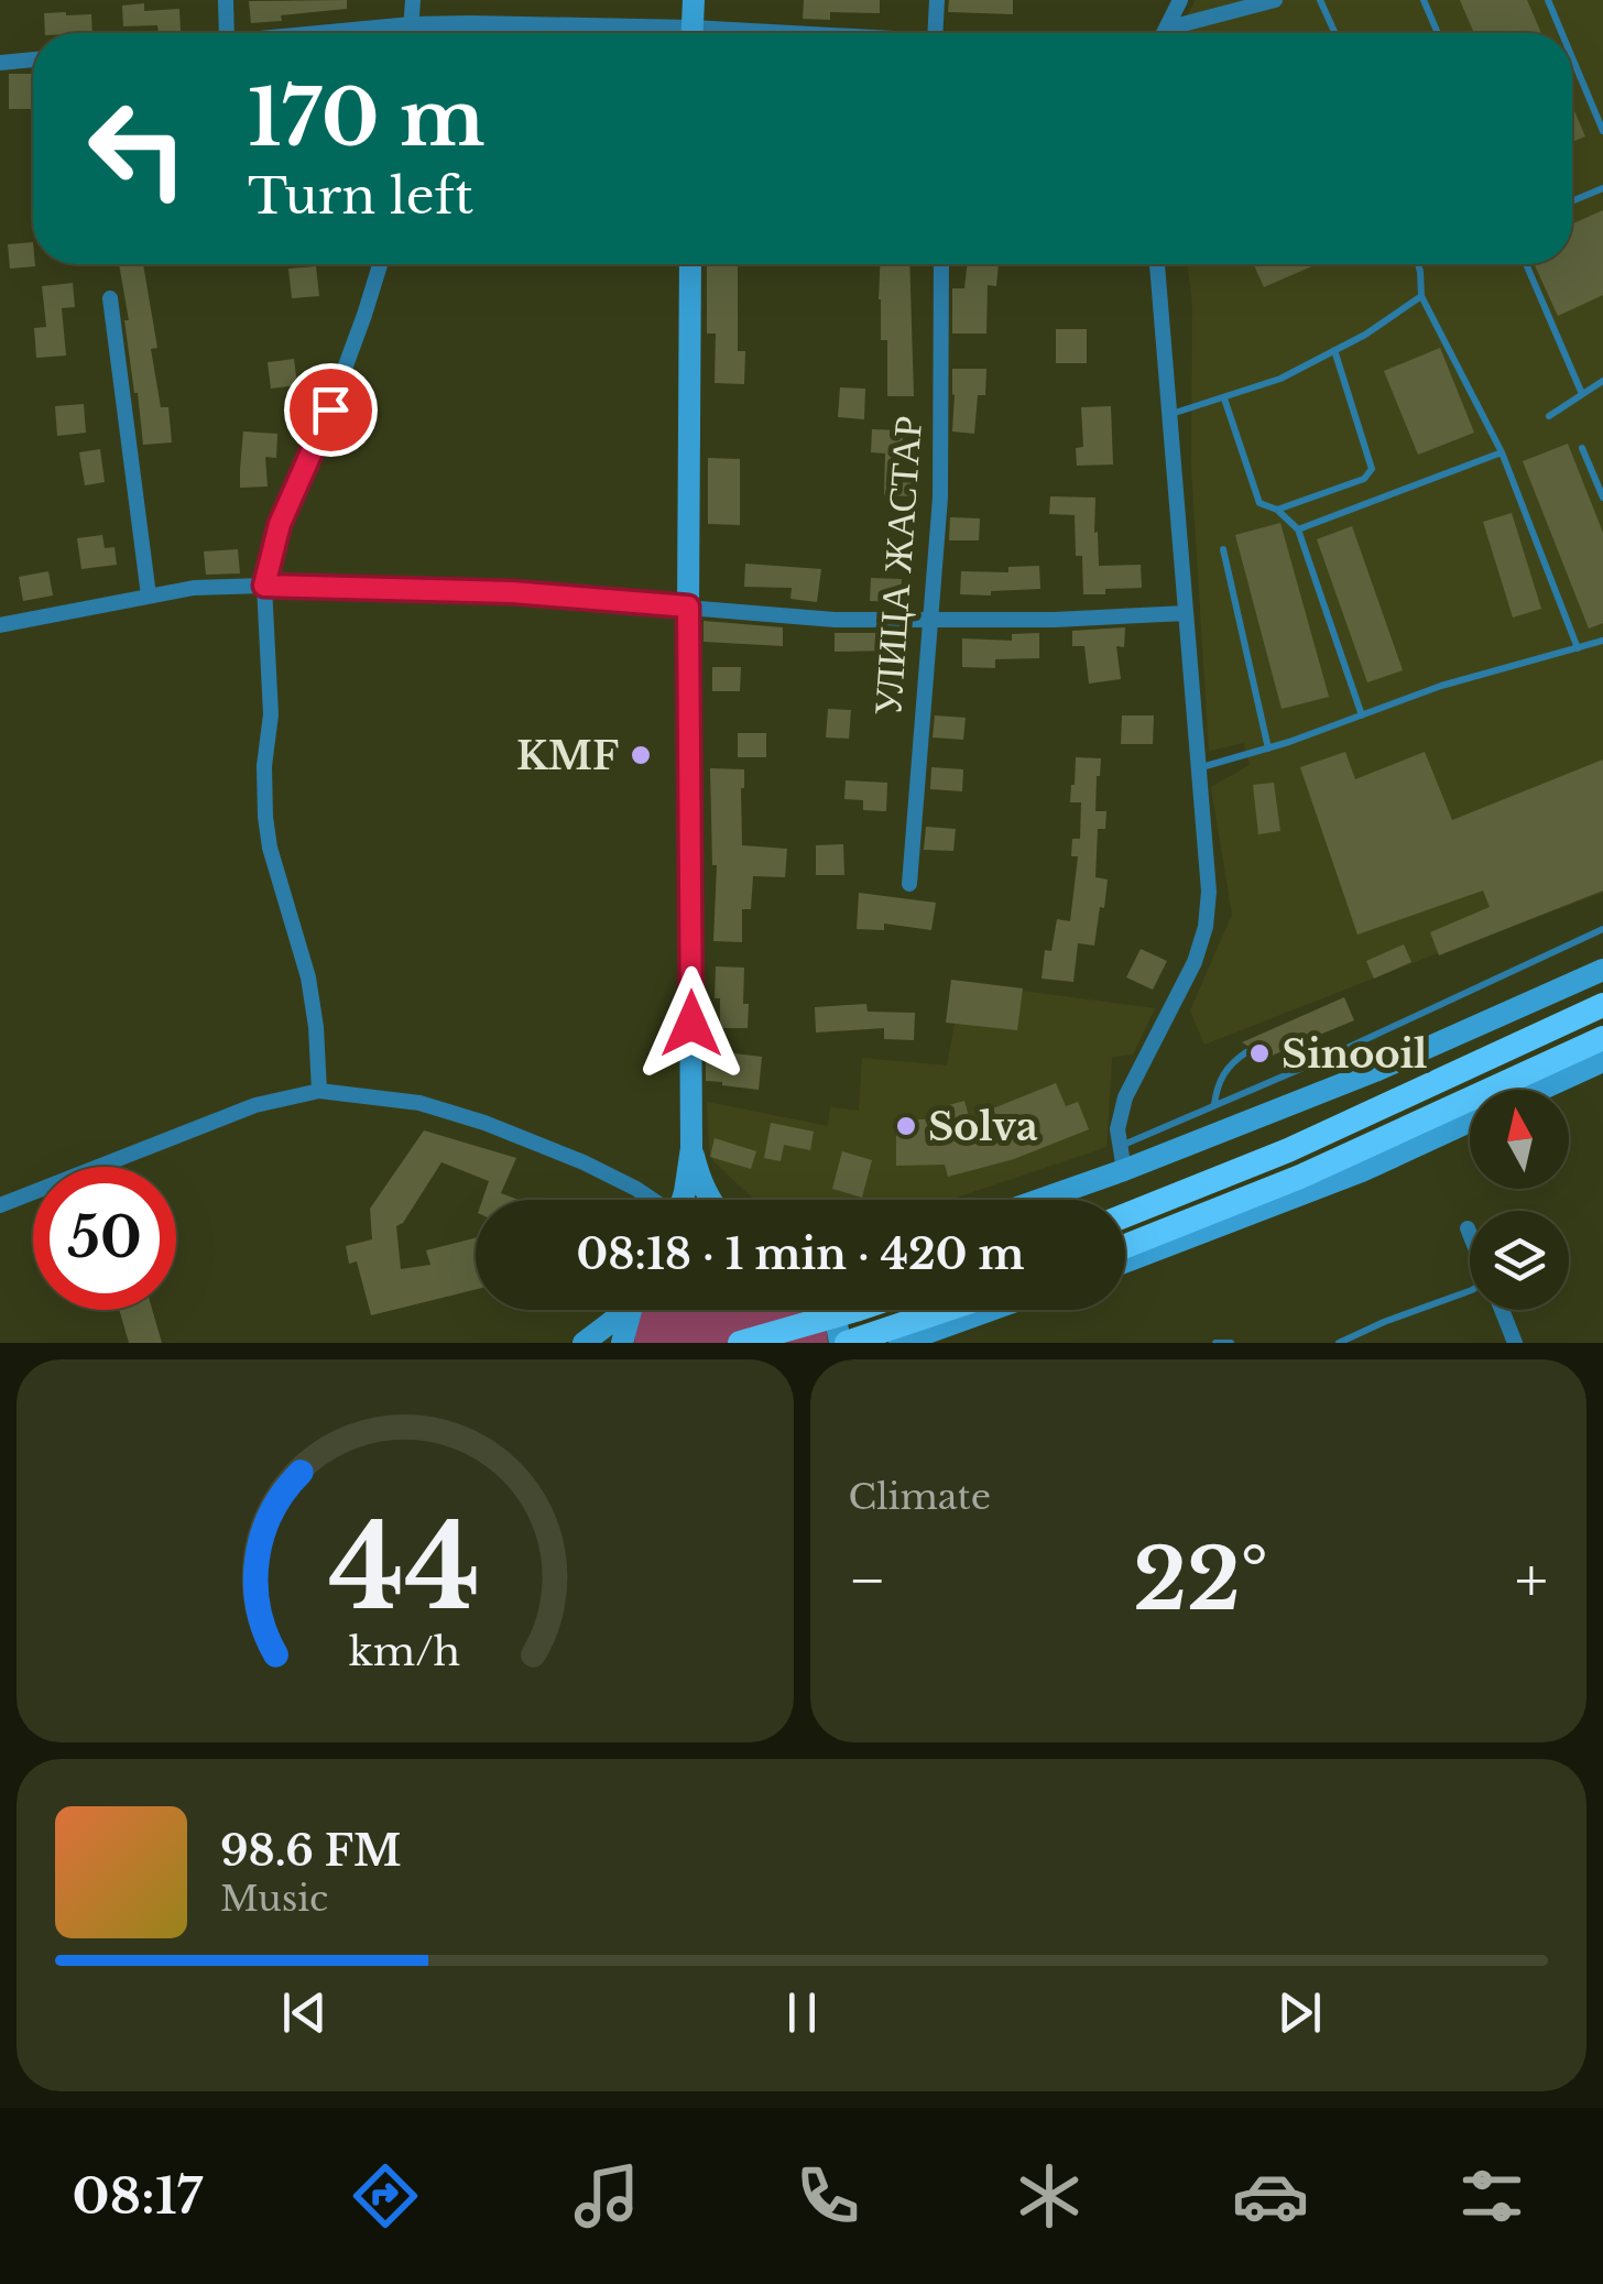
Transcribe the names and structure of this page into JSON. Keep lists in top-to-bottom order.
{
  "streets": {
    "street": ["УЛИЦА ЖАСТАР"]
  },
  "places": ["KMF", "Sinooil", "Solva"],
  "north": "top",
  "page": {
    "turn": ["170 m", "Turn left"],
    "limit": "50",
    "trip": "08:18 · 1 min · 420 m",
    "tile": "Climate",
    "heat": ["−", "22°", "+"],
    "song": ["98.6 FM", "Music"],
    "tabs": "08:17",
    "gauge": ["44", "km/h"]
  }
}
